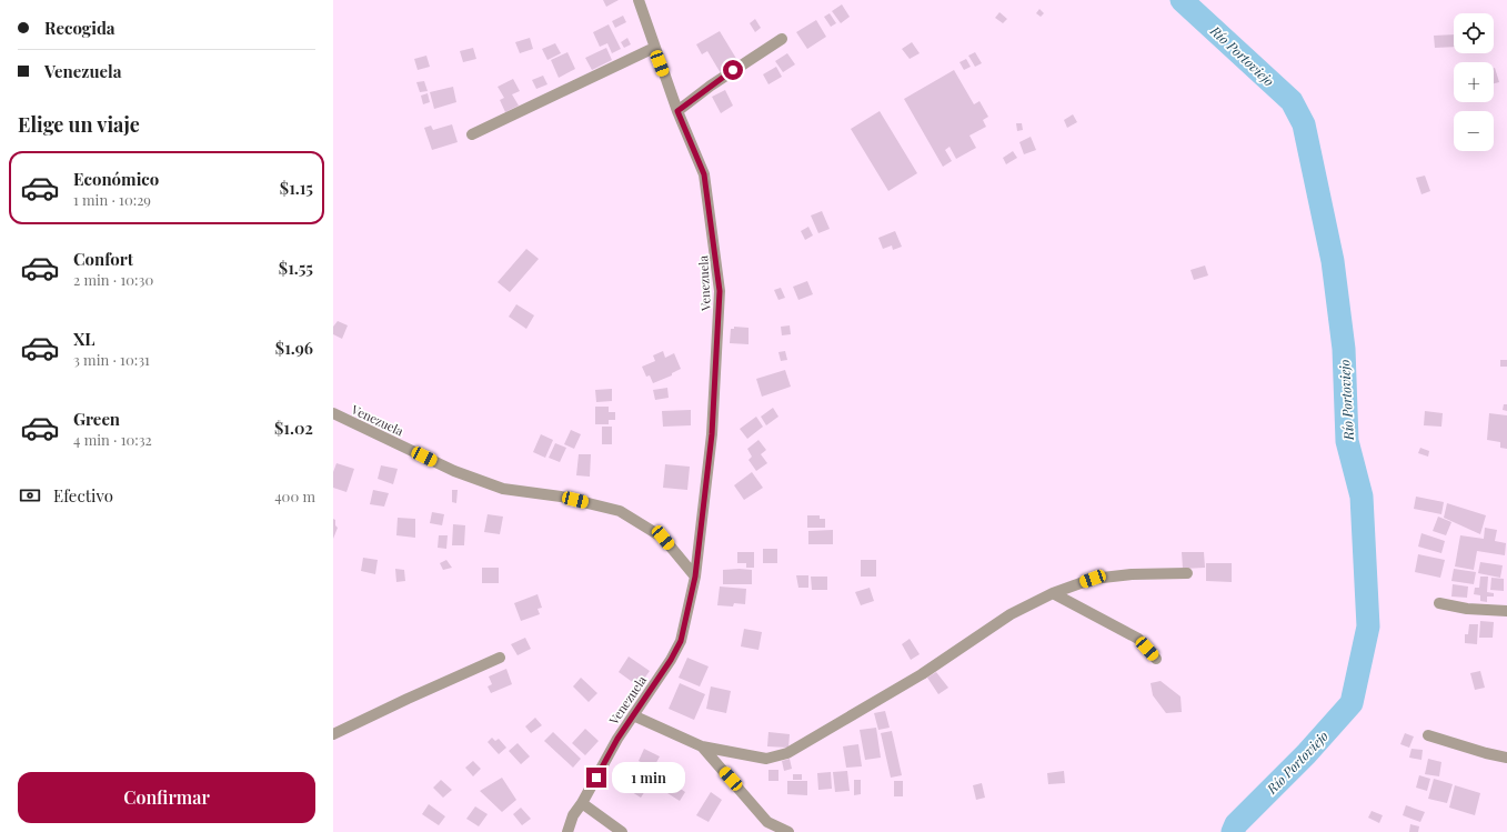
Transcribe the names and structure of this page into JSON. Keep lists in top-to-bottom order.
{
  "streets": {
    "street": ["Venezuela"]
  },
  "water": ["Río Portoviejo"],
  "page": {
    "banner": ["Recogida", "Venezuela"],
    "map_buttons": ["+", "−"],
    "heading": "Elige un viaje",
    "list": [
      {
        "name": "Económico",
        "note": "1 min · 10:29",
        "value": "$1.15"
      },
      {
        "name": "Confort",
        "note": "2 min · 10:30",
        "value": "$1.55"
      },
      {
        "name": "XL",
        "note": "3 min · 10:31",
        "value": "$1.96"
      },
      {
        "name": "Green",
        "note": "4 min · 10:32",
        "value": "$1.02"
      }
    ],
    "pay": ["Efectivo", "400 m"],
    "bubble": "1 min",
    "buttons": "Confirmar"
  }
}
